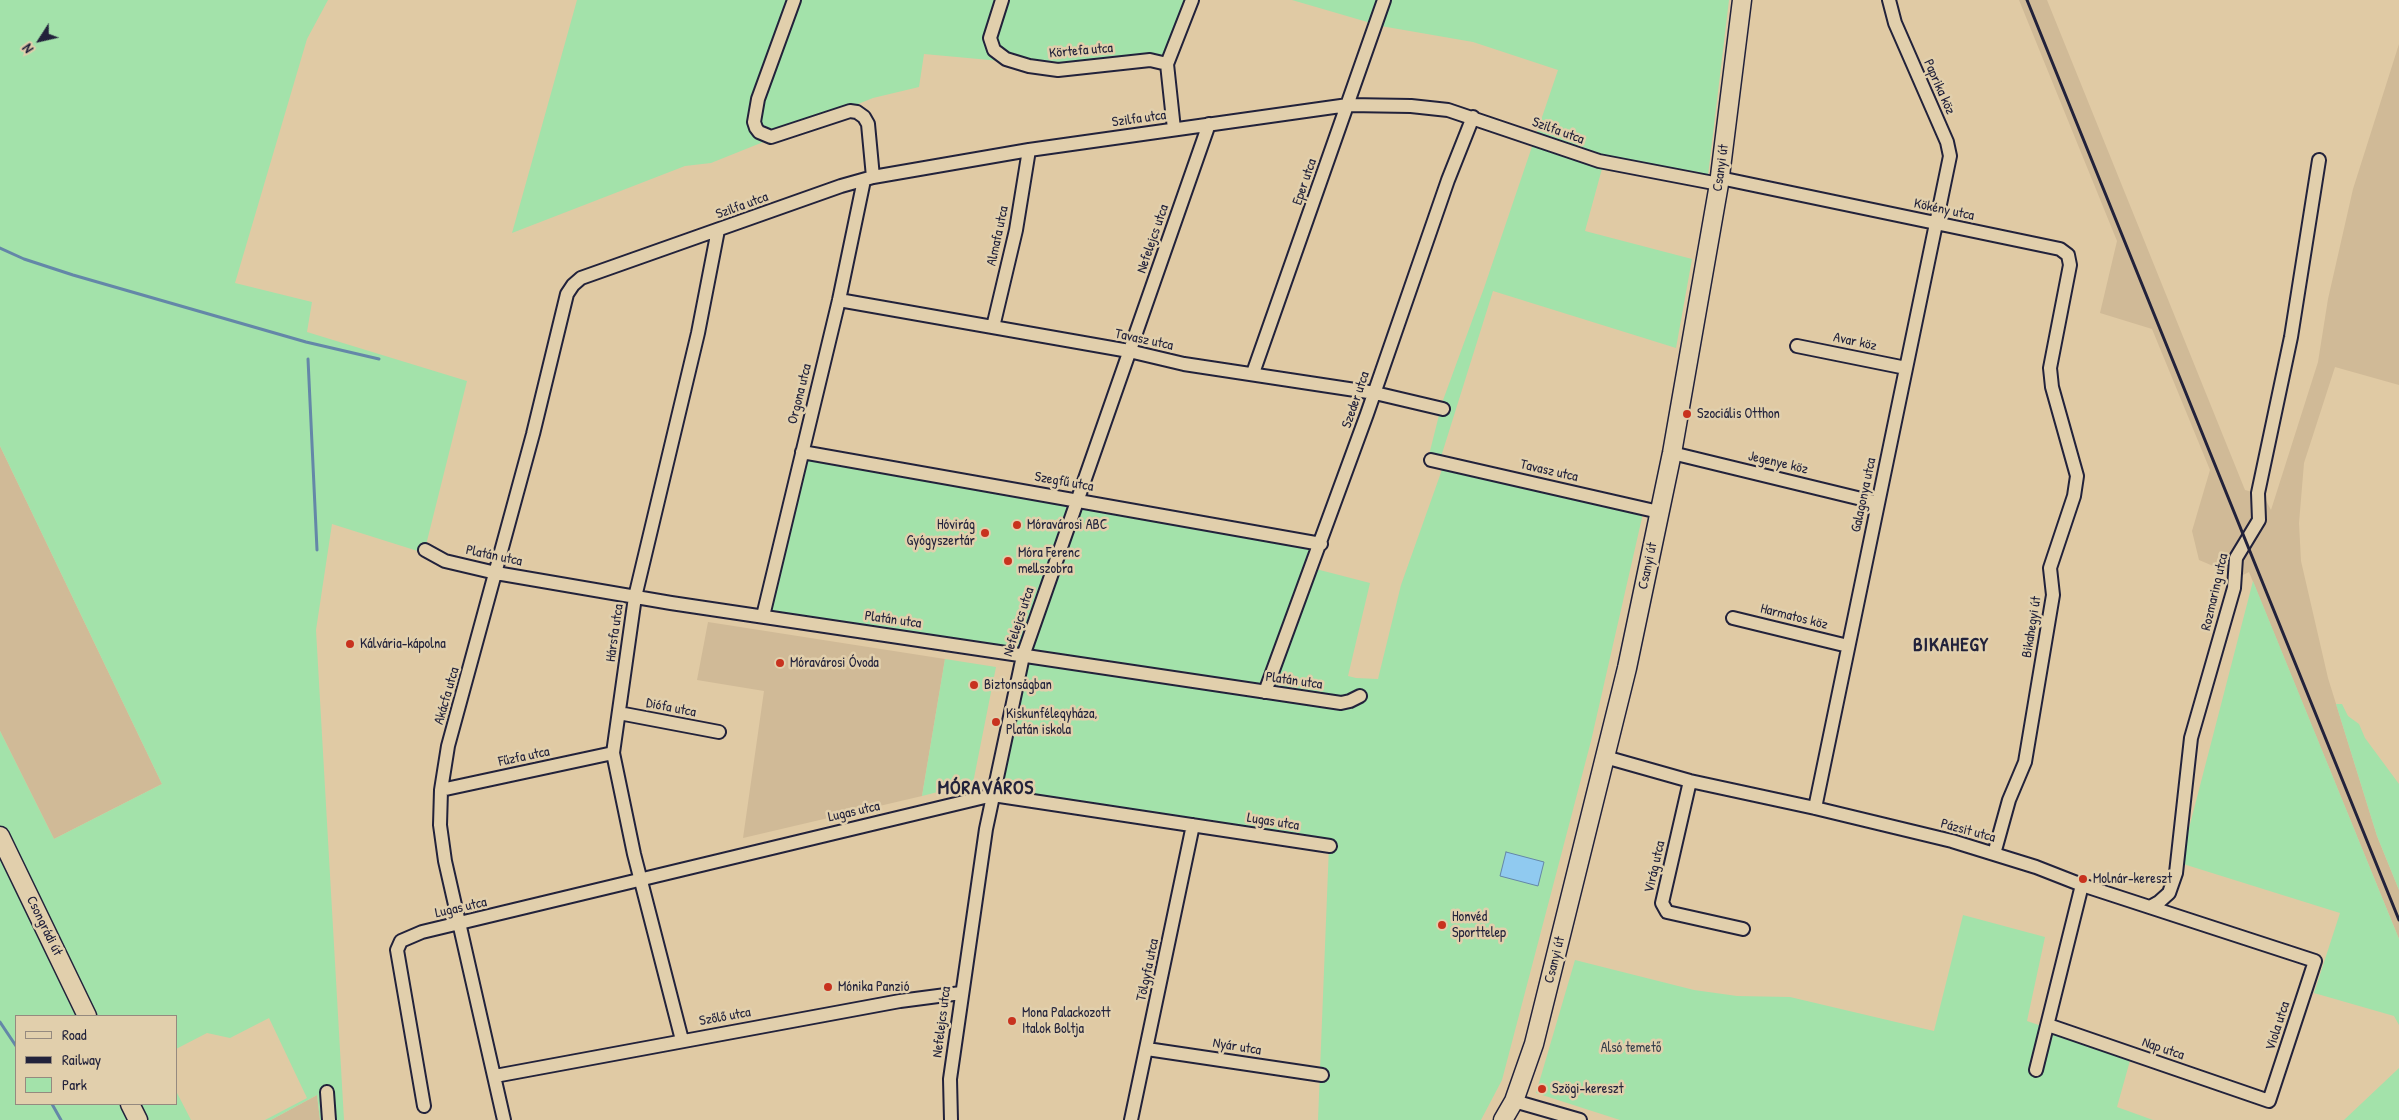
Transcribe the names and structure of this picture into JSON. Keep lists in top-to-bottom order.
{
  "streets": {
    "street": [
      "Körtefa utca",
      "Paprika köz",
      "Szilfa utca",
      "Csanyi út",
      "Eper utca",
      "Kökény utca",
      "Almafa utca",
      "Nefelejcs utca",
      "Tavasz utca",
      "Avar köz",
      "Orgona utca",
      "Szeder utca",
      "Jegenye köz",
      "Szegfű utca",
      "Galagonya utca",
      "Platán utca",
      "Rozmaring utca",
      "Harmatos köz",
      "Bikahegyi út",
      "Hársfa utca",
      "Akácfa utca",
      "Diófa utca",
      "Fűzfa utca",
      "Lugas utca",
      "Pázsit utca",
      "Virág utca",
      "Csongrádi út",
      "Tölgyfa utca",
      "Szőlő utca",
      "Viola utca",
      "Nyár utca",
      "Nap utca"
    ]
  },
  "crossings": [
    ["Paprika köz", "Galagonya utca"],
    ["Szilfa utca", "Csanyi út"],
    ["Szilfa utca", "Eper utca"],
    ["Szilfa utca", "Kökény utca"],
    ["Szilfa utca", "Almafa utca"],
    ["Szilfa utca", "Nefelejcs utca"],
    ["Szilfa utca", "Orgona utca"],
    ["Szilfa utca", "Szeder utca"],
    ["Szilfa utca", "Hársfa utca"],
    ["Szilfa utca", "Akácfa utca"],
    ["Csanyi út", "Kökény utca"],
    ["Csanyi út", "Tavasz utca"],
    ["Csanyi út", "Jegenye köz"],
    ["Csanyi út", "Pázsit utca"],
    ["Eper utca", "Tavasz utca"],
    ["Kökény utca", "Galagonya utca"],
    ["Kökény utca", "Bikahegyi út"],
    ["Almafa utca", "Tavasz utca"],
    ["Nefelejcs utca", "Tavasz utca"],
    ["Nefelejcs utca", "Szegfű utca"],
    ["Nefelejcs utca", "Platán utca"],
    ["Nefelejcs utca", "Lugas utca"],
    ["Nefelejcs utca", "Szőlő utca"],
    ["Tavasz utca", "Orgona utca"],
    ["Tavasz utca", "Szeder utca"],
    ["Avar köz", "Galagonya utca"],
    ["Orgona utca", "Szegfű utca"],
    ["Orgona utca", "Platán utca"],
    ["Szeder utca", "Szegfű utca"],
    ["Szeder utca", "Platán utca"],
    ["Jegenye köz", "Galagonya utca"],
    ["Galagonya utca", "Harmatos köz"],
    ["Galagonya utca", "Pázsit utca"],
    ["Platán utca", "Hársfa utca"],
    ["Platán utca", "Akácfa utca"],
    ["Rozmaring utca", "Pázsit utca"],
    ["Bikahegyi út", "Pázsit utca"],
    ["Hársfa utca", "Diófa utca"],
    ["Hársfa utca", "Fűzfa utca"],
    ["Hársfa utca", "Lugas utca"],
    ["Hársfa utca", "Szőlő utca"],
    ["Akácfa utca", "Fűzfa utca"],
    ["Akácfa utca", "Lugas utca"],
    ["Akácfa utca", "Szőlő utca"],
    ["Lugas utca", "Tölgyfa utca"],
    ["Pázsit utca", "Virág utca"],
    ["Pázsit utca", "Viola utca"],
    ["Tölgyfa utca", "Nyár utca"],
    ["Viola utca", "Nap utca"]
  ],
  "districts": ["BIKAHEGY", "MÓRAVÁROS"],
  "parks": ["Alsó temető"],
  "places": [
    "Szociális Otthon",
    "Móravárosi ABC",
    "Hóvirág Gyógyszertár",
    "Móra Ferenc mellszobra",
    "Kálvária-kápolna",
    "Móravárosi Óvoda",
    "Biztonságban",
    "Kiskunfélegyháza, Platán iskola",
    "Molnár-kereszt",
    "Honvéd Sporttelep",
    "Mónika Panzió",
    "Mona Palackozott Italok Boltja",
    "Szögi-kereszt"
  ],
  "legend": ["Road", "Railway", "Park"],
  "north": "bottom left"
}
